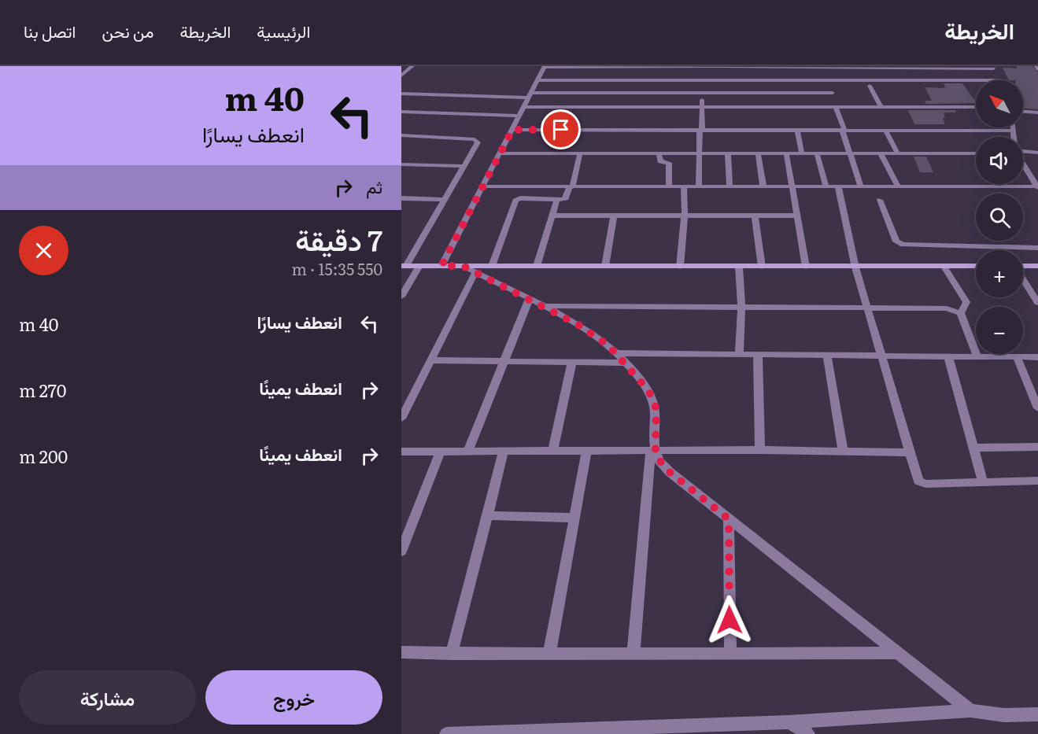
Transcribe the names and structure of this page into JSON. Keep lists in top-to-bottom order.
{
  "north": "top left",
  "page": {
    "header": "الخريطة",
    "nav": [
      "الرئيسية",
      "الخريطة",
      "من نحن",
      "اتصل بنا"
    ],
    "turn": ["40 m", "انعطف يسارًا"],
    "map_buttons": ["+", "−"],
    "then": "ثم",
    "heading": ["7 دقيقة", "550 m · 15:35"],
    "list": [
      {
        "name": "انعطف يسارًا",
        "value": "40 m"
      },
      {
        "name": "انعطف يمينًا",
        "value": "270 m"
      },
      {
        "name": "انعطف يمينًا",
        "value": "200 m"
      }
    ],
    "buttons": ["خروج", "مشاركة"]
  }
}
